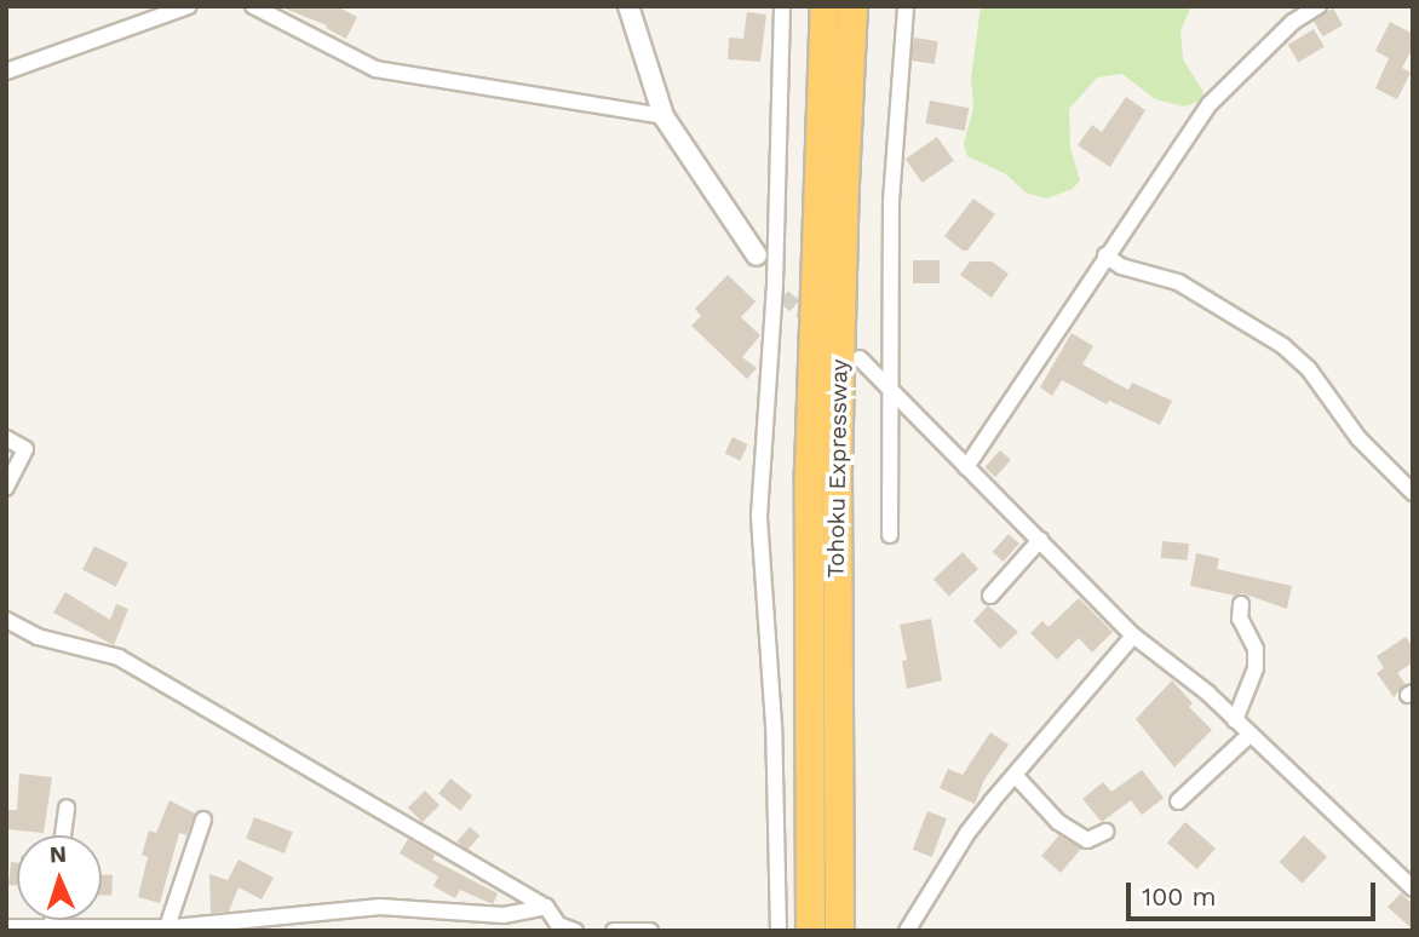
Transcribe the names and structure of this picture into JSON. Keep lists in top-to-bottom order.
{
  "streets": {
    "highway": ["Tohoku Expressway"]
  },
  "scale_bar": "100 m",
  "north": "top"
}
